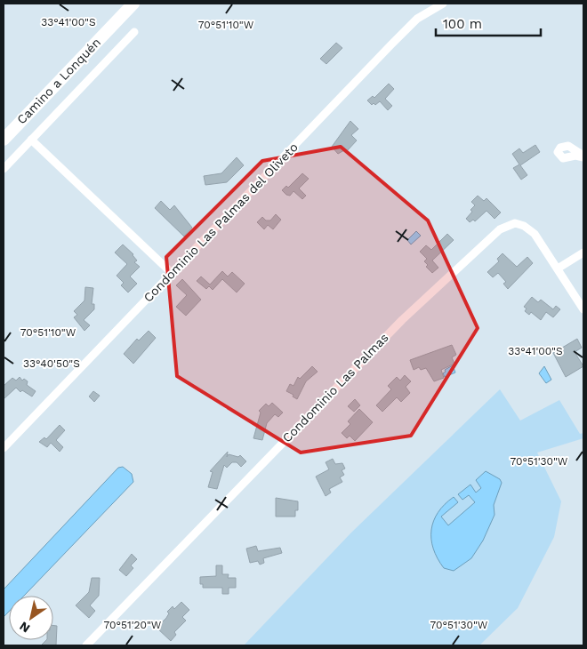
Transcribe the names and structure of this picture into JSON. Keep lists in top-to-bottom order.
{
  "streets": {
    "main road": ["Camino a Lonquén"],
    "street": ["Condominio Las Palmas del Oliveto", "Condominio Las Palmas"]
  },
  "scale_bar": "100 m",
  "north": "bottom left",
  "coordinates": [
    "33°41'00\"S",
    "70°51'10\"W",
    "33°40'50\"S",
    "70°51'30\"W",
    "70°51'20\"W"
  ]
}
